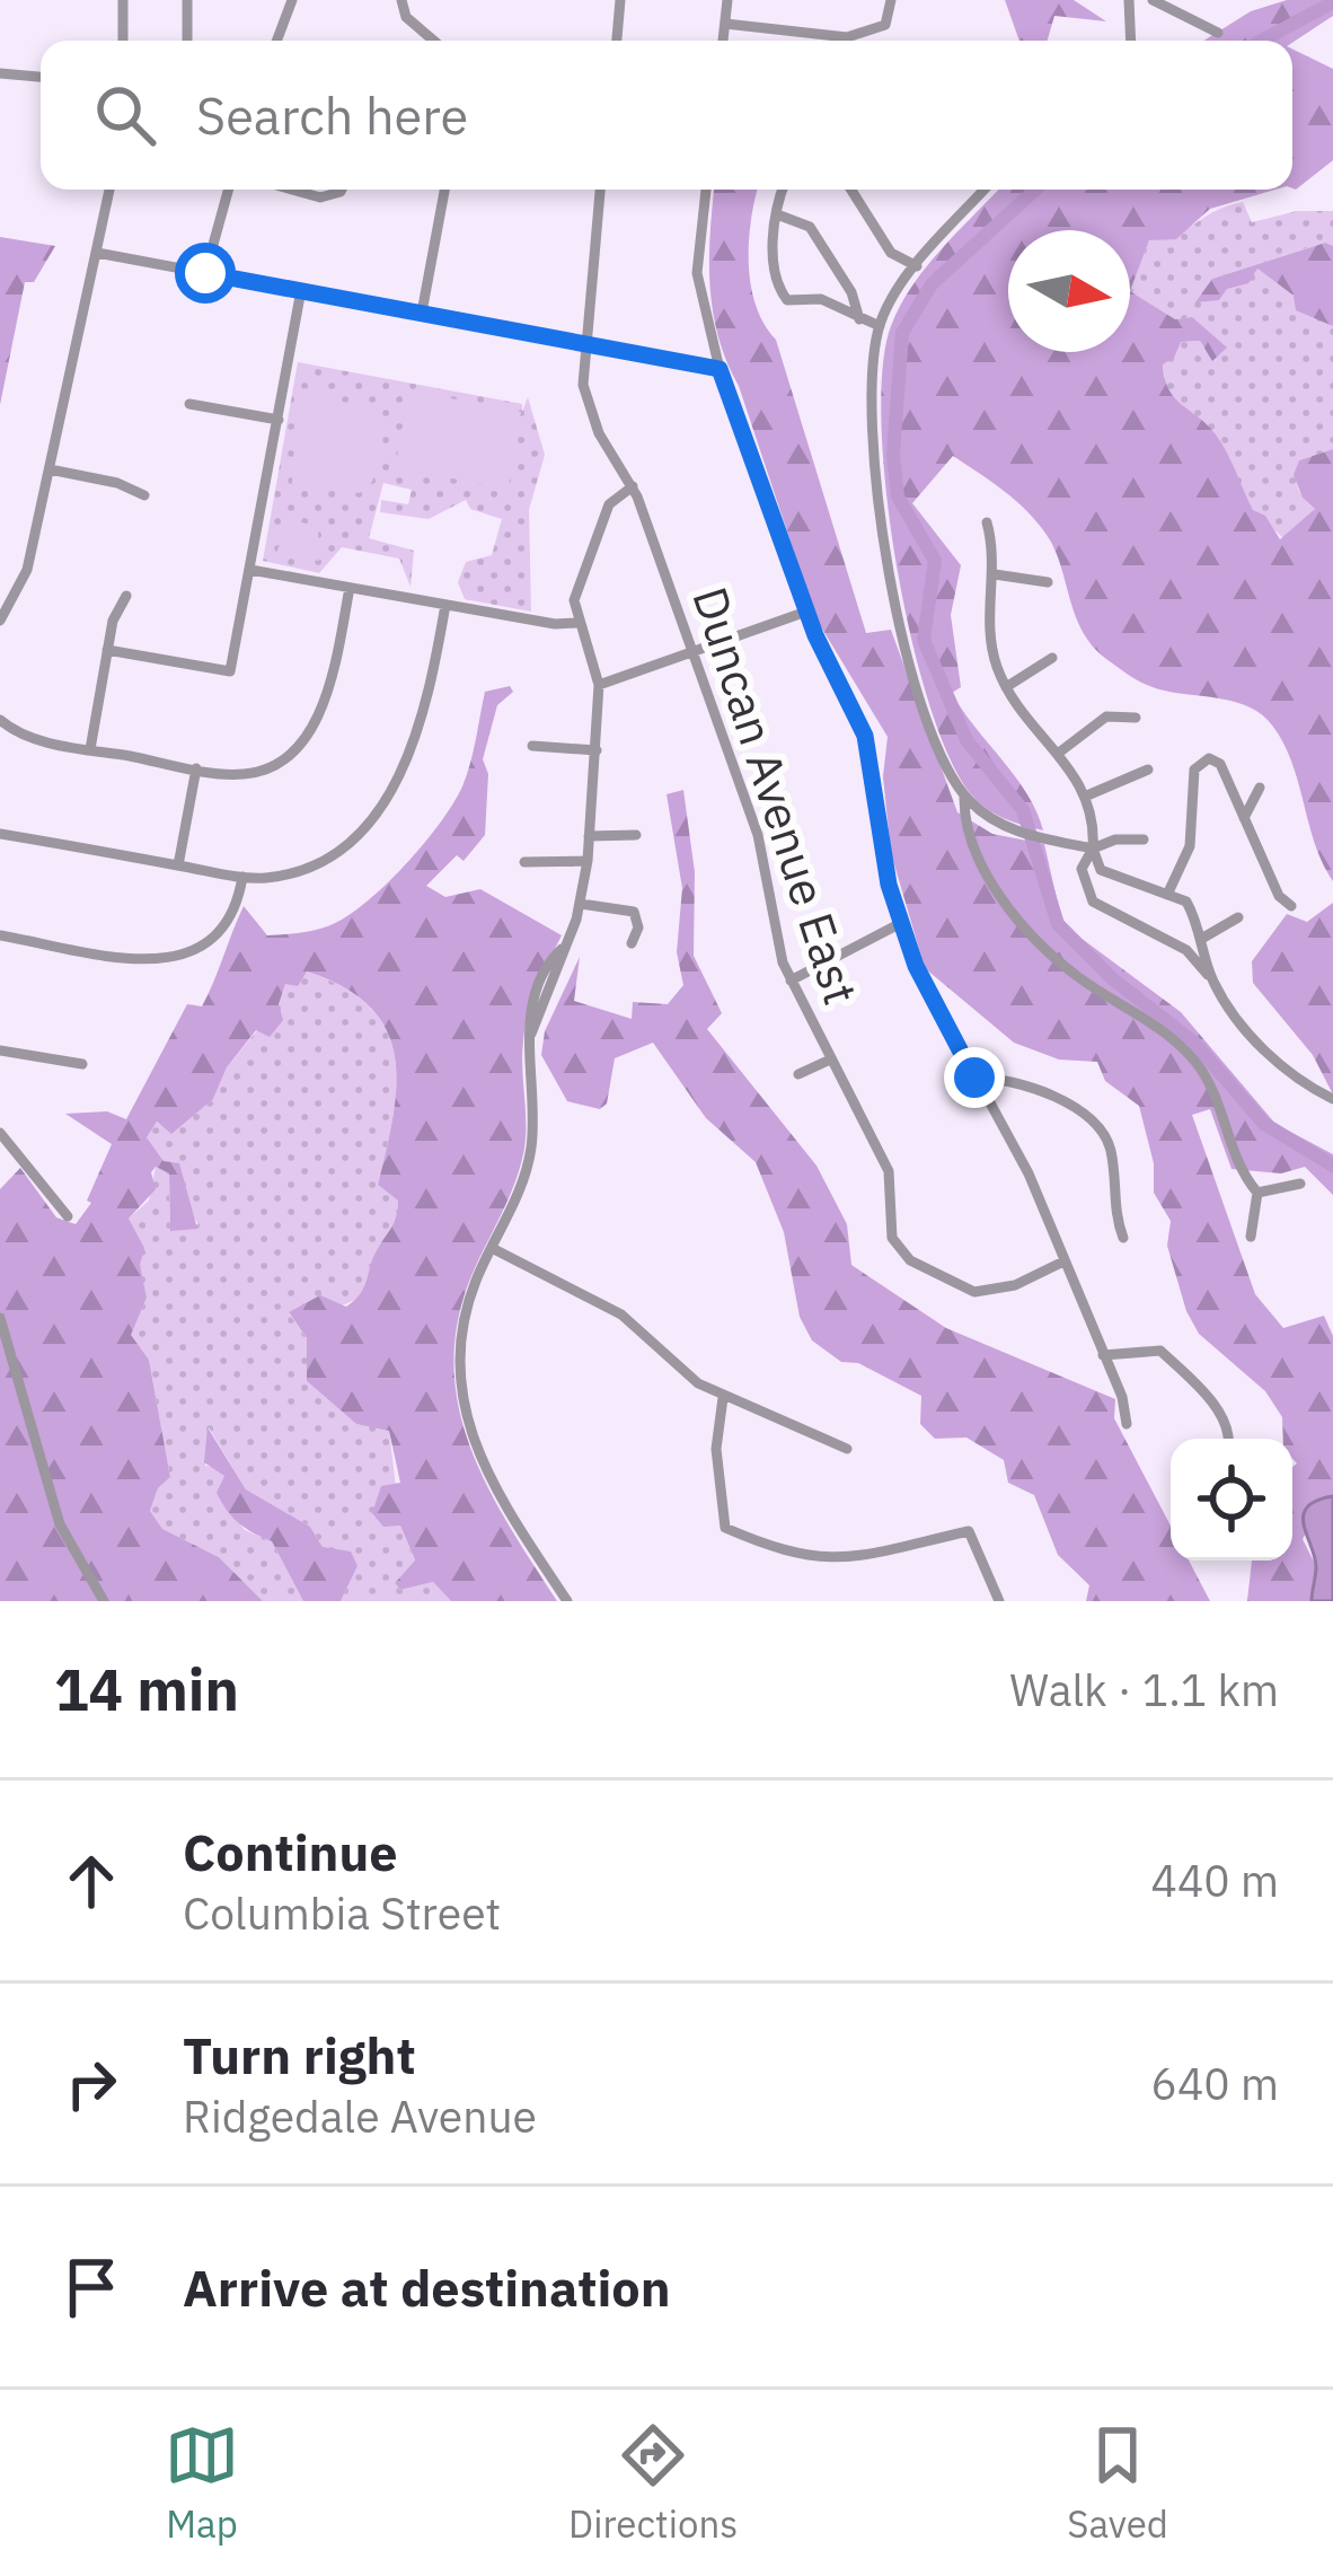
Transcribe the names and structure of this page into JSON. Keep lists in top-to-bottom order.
{
  "streets": {
    "street": ["Duncan Avenue East"]
  },
  "north": "right",
  "page": {
    "search": "Search here",
    "heading": ["14 min", "Walk · 1.1 km"],
    "list": [
      ["Continue", "Columbia Street", "440 m"],
      ["Turn right", "Ridgedale Avenue", "640 m"],
      "Arrive at destination"
    ],
    "nav": ["Map", "Directions", "Saved"]
  }
}
